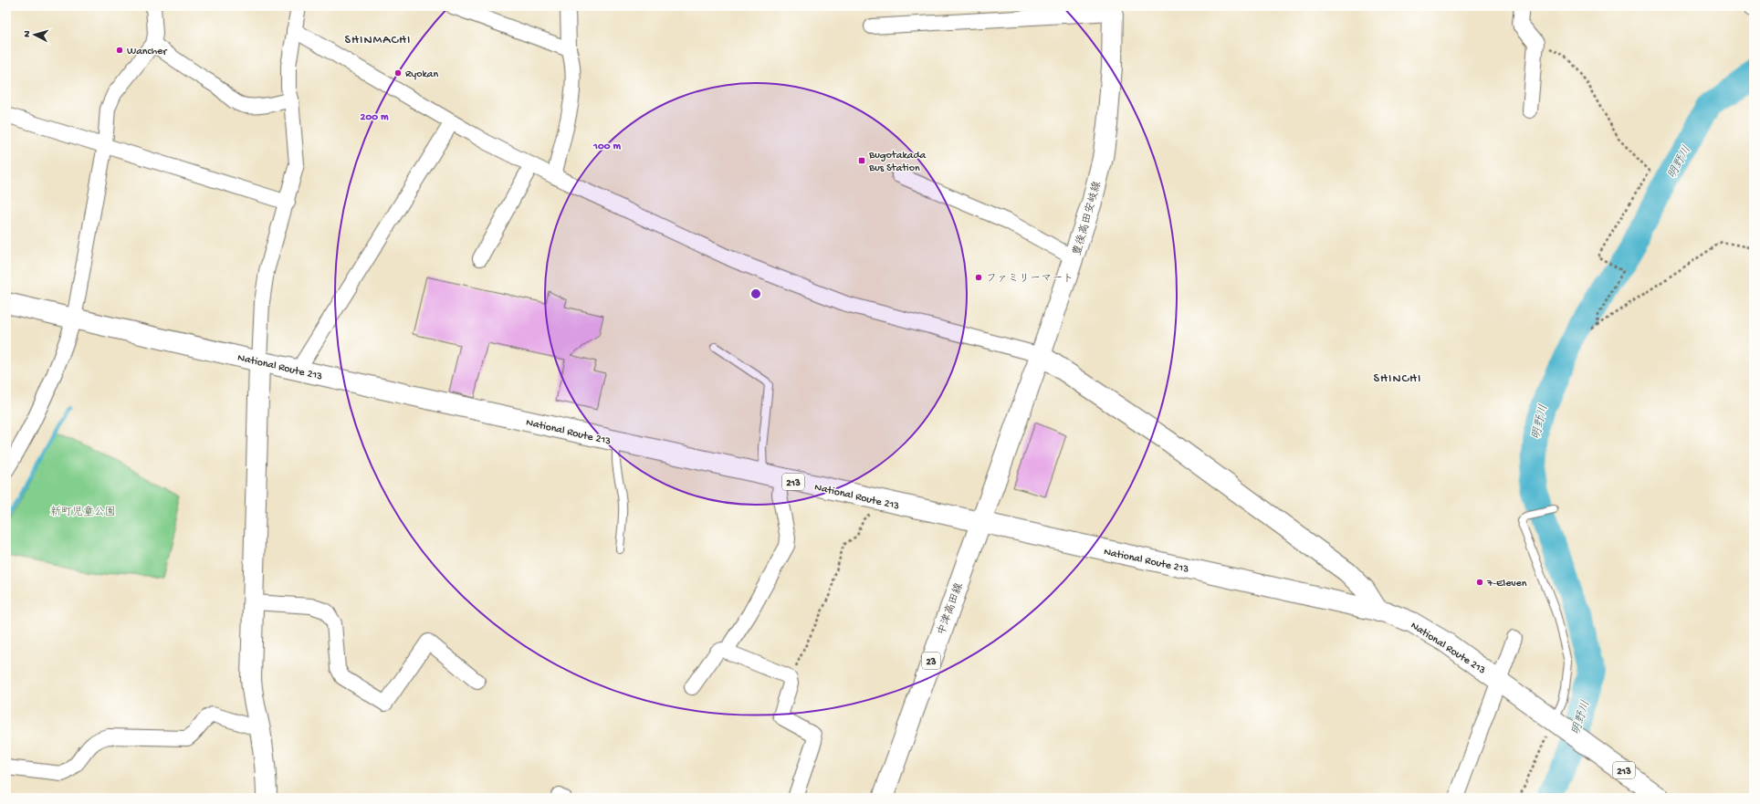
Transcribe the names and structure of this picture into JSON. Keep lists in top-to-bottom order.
{
  "streets": {
    "main road": [
      "豊後高田安岐線",
      "National Route 213",
      "213",
      "中津高田線",
      "23"
    ]
  },
  "crossings": [
    ["豊後高田安岐線", "National Route 213"],
    ["豊後高田安岐線", "中津高田線"],
    ["National Route 213", "中津高田線"]
  ],
  "districts": ["SHINMACHI", "SHINCHI"],
  "water": ["明野川"],
  "parks": ["新町児童公園"],
  "places": {
    "other": [
      "Wancher",
      "Ryokan",
      "ファミリーマート",
      "7-Eleven"
    ],
    "transit": ["Bugotakada Bus Station"]
  },
  "north": "left",
  "rings": ["200 m", "100 m"]
}
